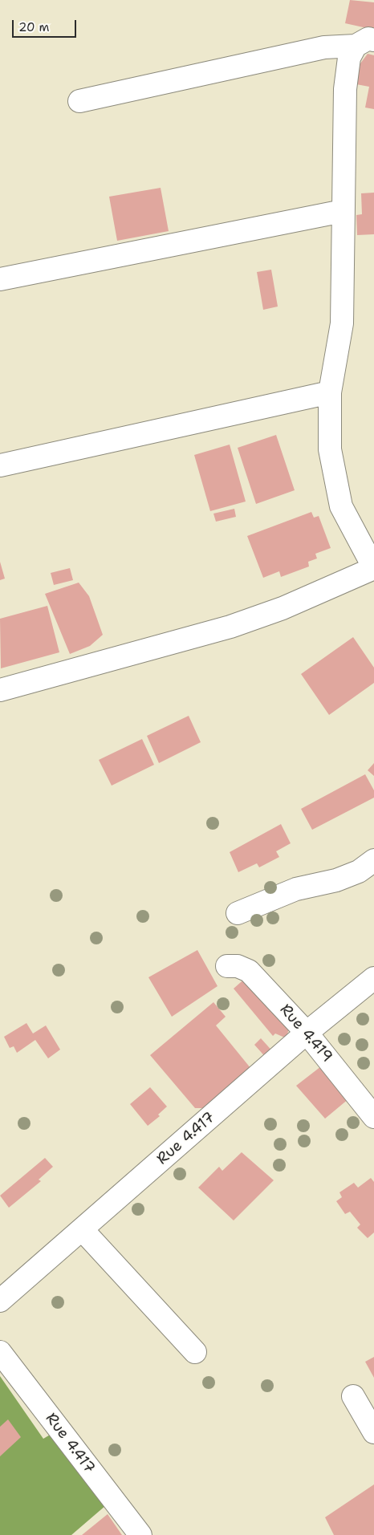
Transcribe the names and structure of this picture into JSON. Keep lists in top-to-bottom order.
{
  "streets": {
    "street": ["Rue 4.419", "Rue 4.417"]
  },
  "crossings": [
    ["Rue 4.419", "Rue 4.417"]
  ],
  "scale_bar": "20 m"
}
